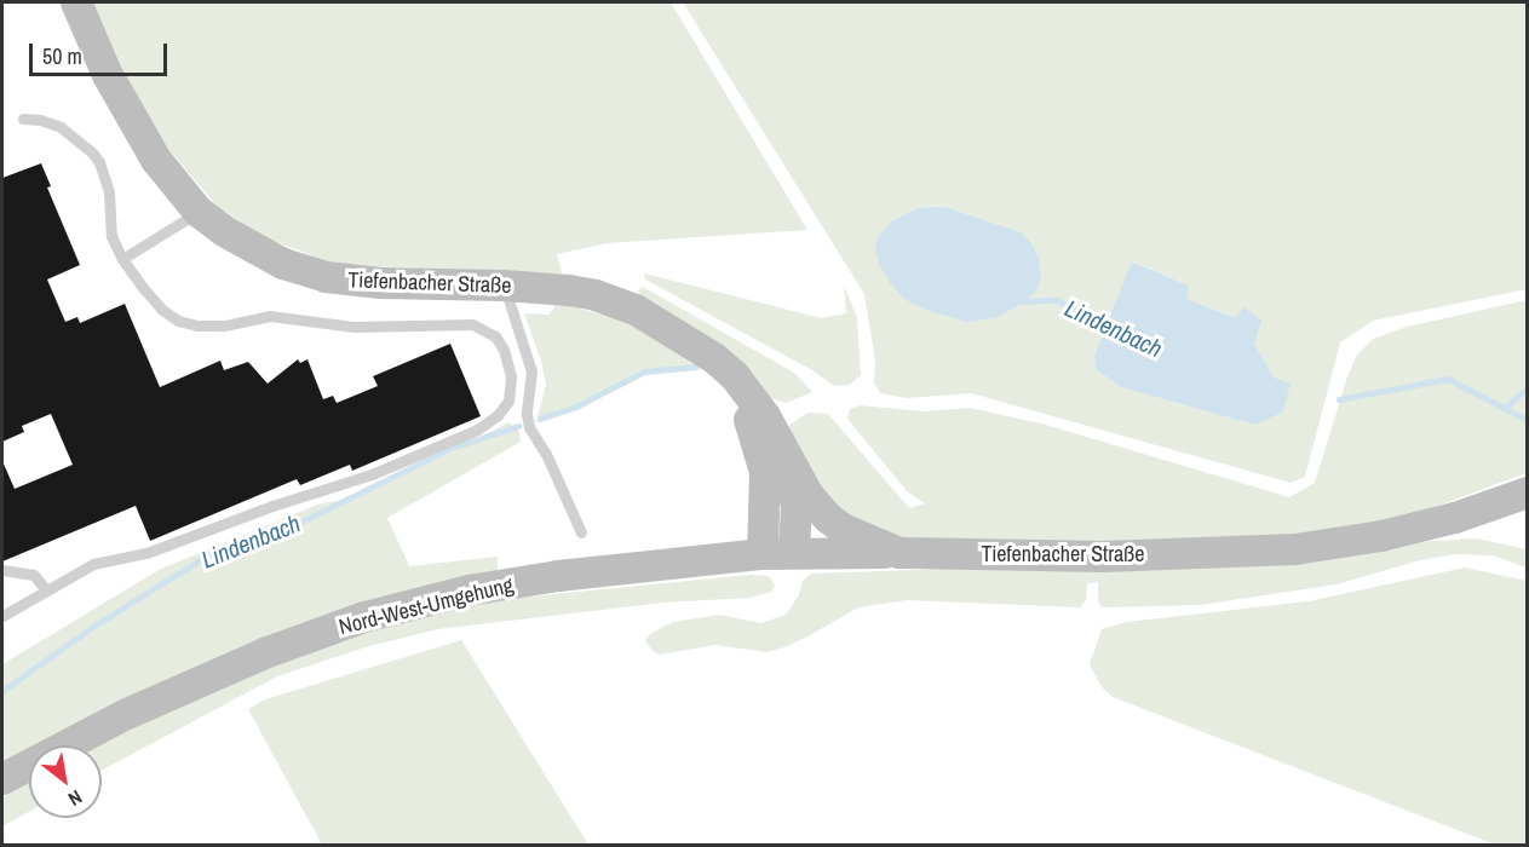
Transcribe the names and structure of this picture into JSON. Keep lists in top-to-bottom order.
{
  "streets": {
    "main road": ["Tiefenbacher Straße", "Nord-West-Umgehung"]
  },
  "crossings": [
    ["Tiefenbacher Straße", "Nord-West-Umgehung"]
  ],
  "water": ["Lindenbach"],
  "scale_bar": "50 m",
  "north": "bottom right"
}
